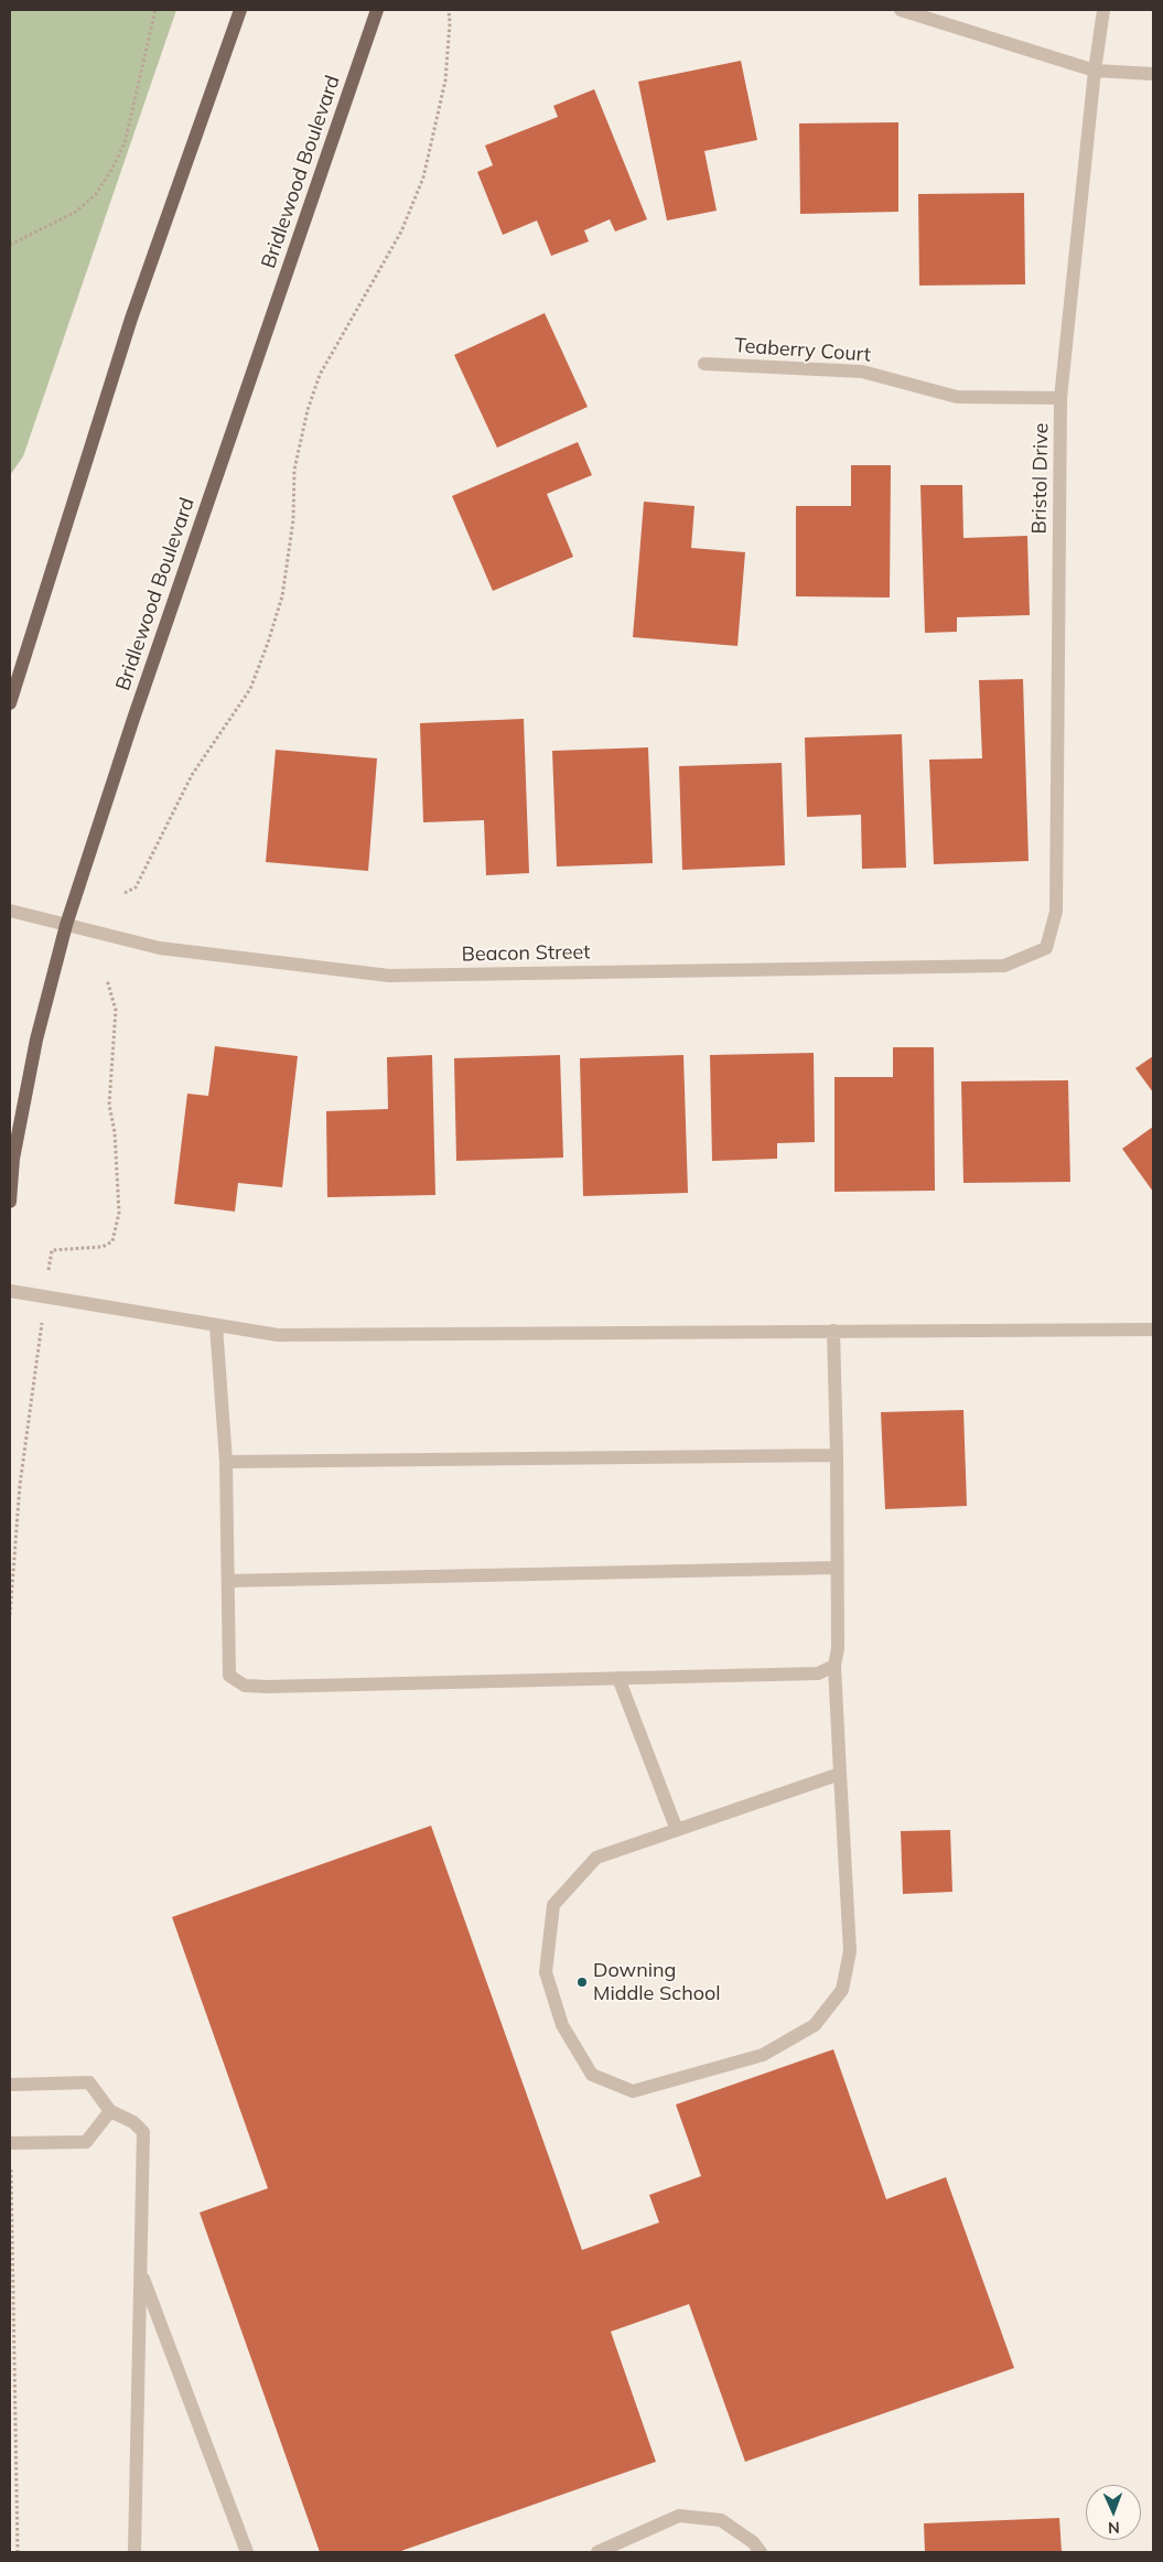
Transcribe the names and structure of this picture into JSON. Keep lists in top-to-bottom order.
{
  "streets": {
    "main road": ["Bridlewood Boulevard"],
    "street": ["Teaberry Court", "Bristol Drive", "Beacon Street"]
  },
  "crossings": [
    ["Bridlewood Boulevard", "Beacon Street"],
    ["Teaberry Court", "Bristol Drive"],
    ["Bristol Drive", "Beacon Street"]
  ],
  "places": ["Downing Middle School"],
  "north": "bottom"
}
